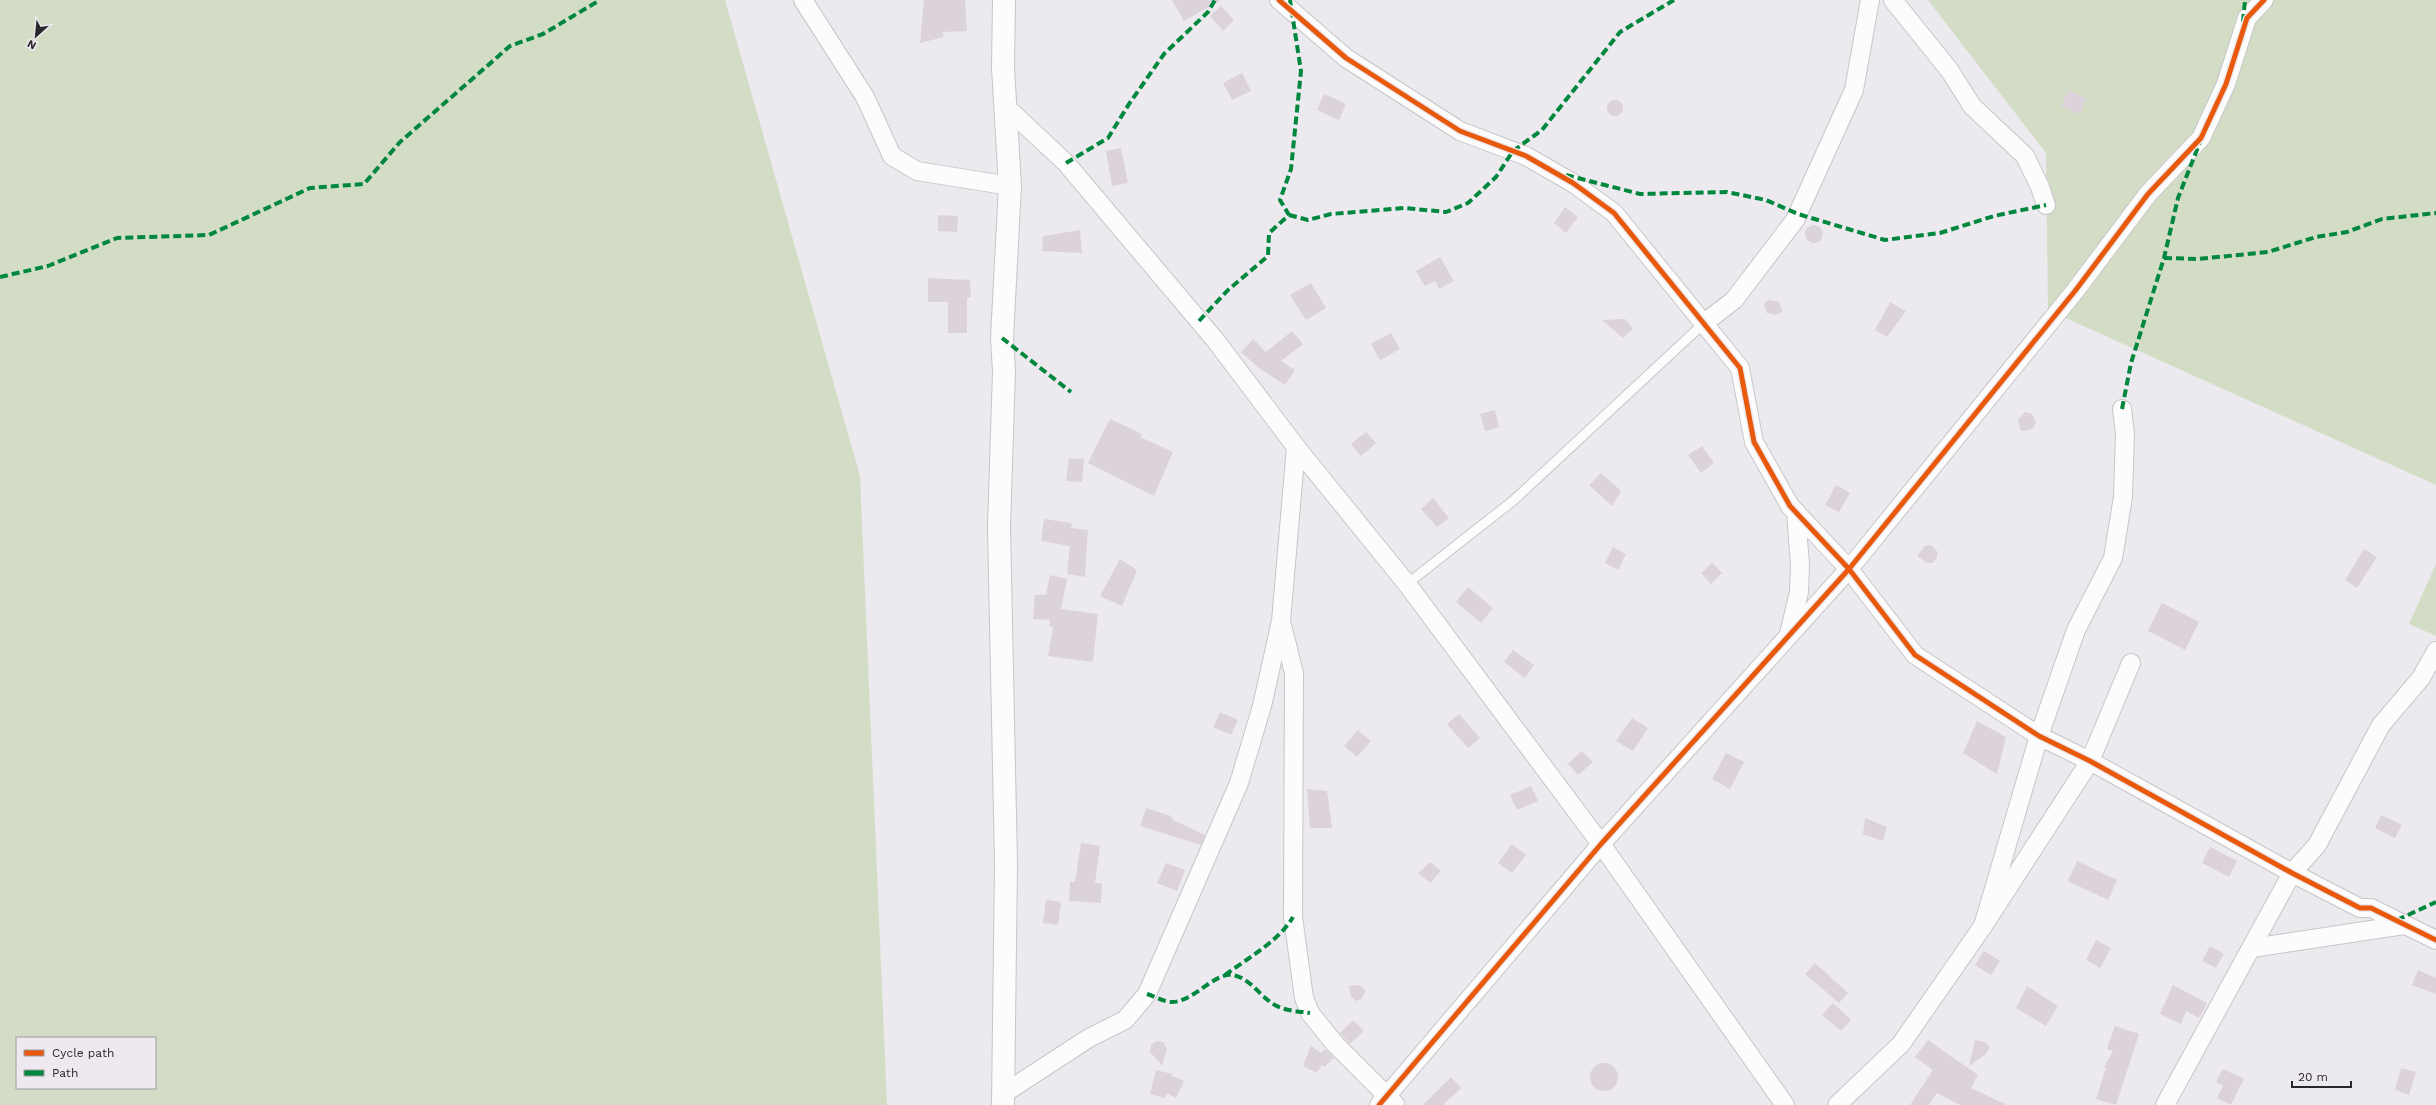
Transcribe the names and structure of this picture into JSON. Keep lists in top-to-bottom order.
{
  "legend": ["Cycle path", "Path"],
  "scale_bar": "20 m",
  "north": "bottom left"
}
